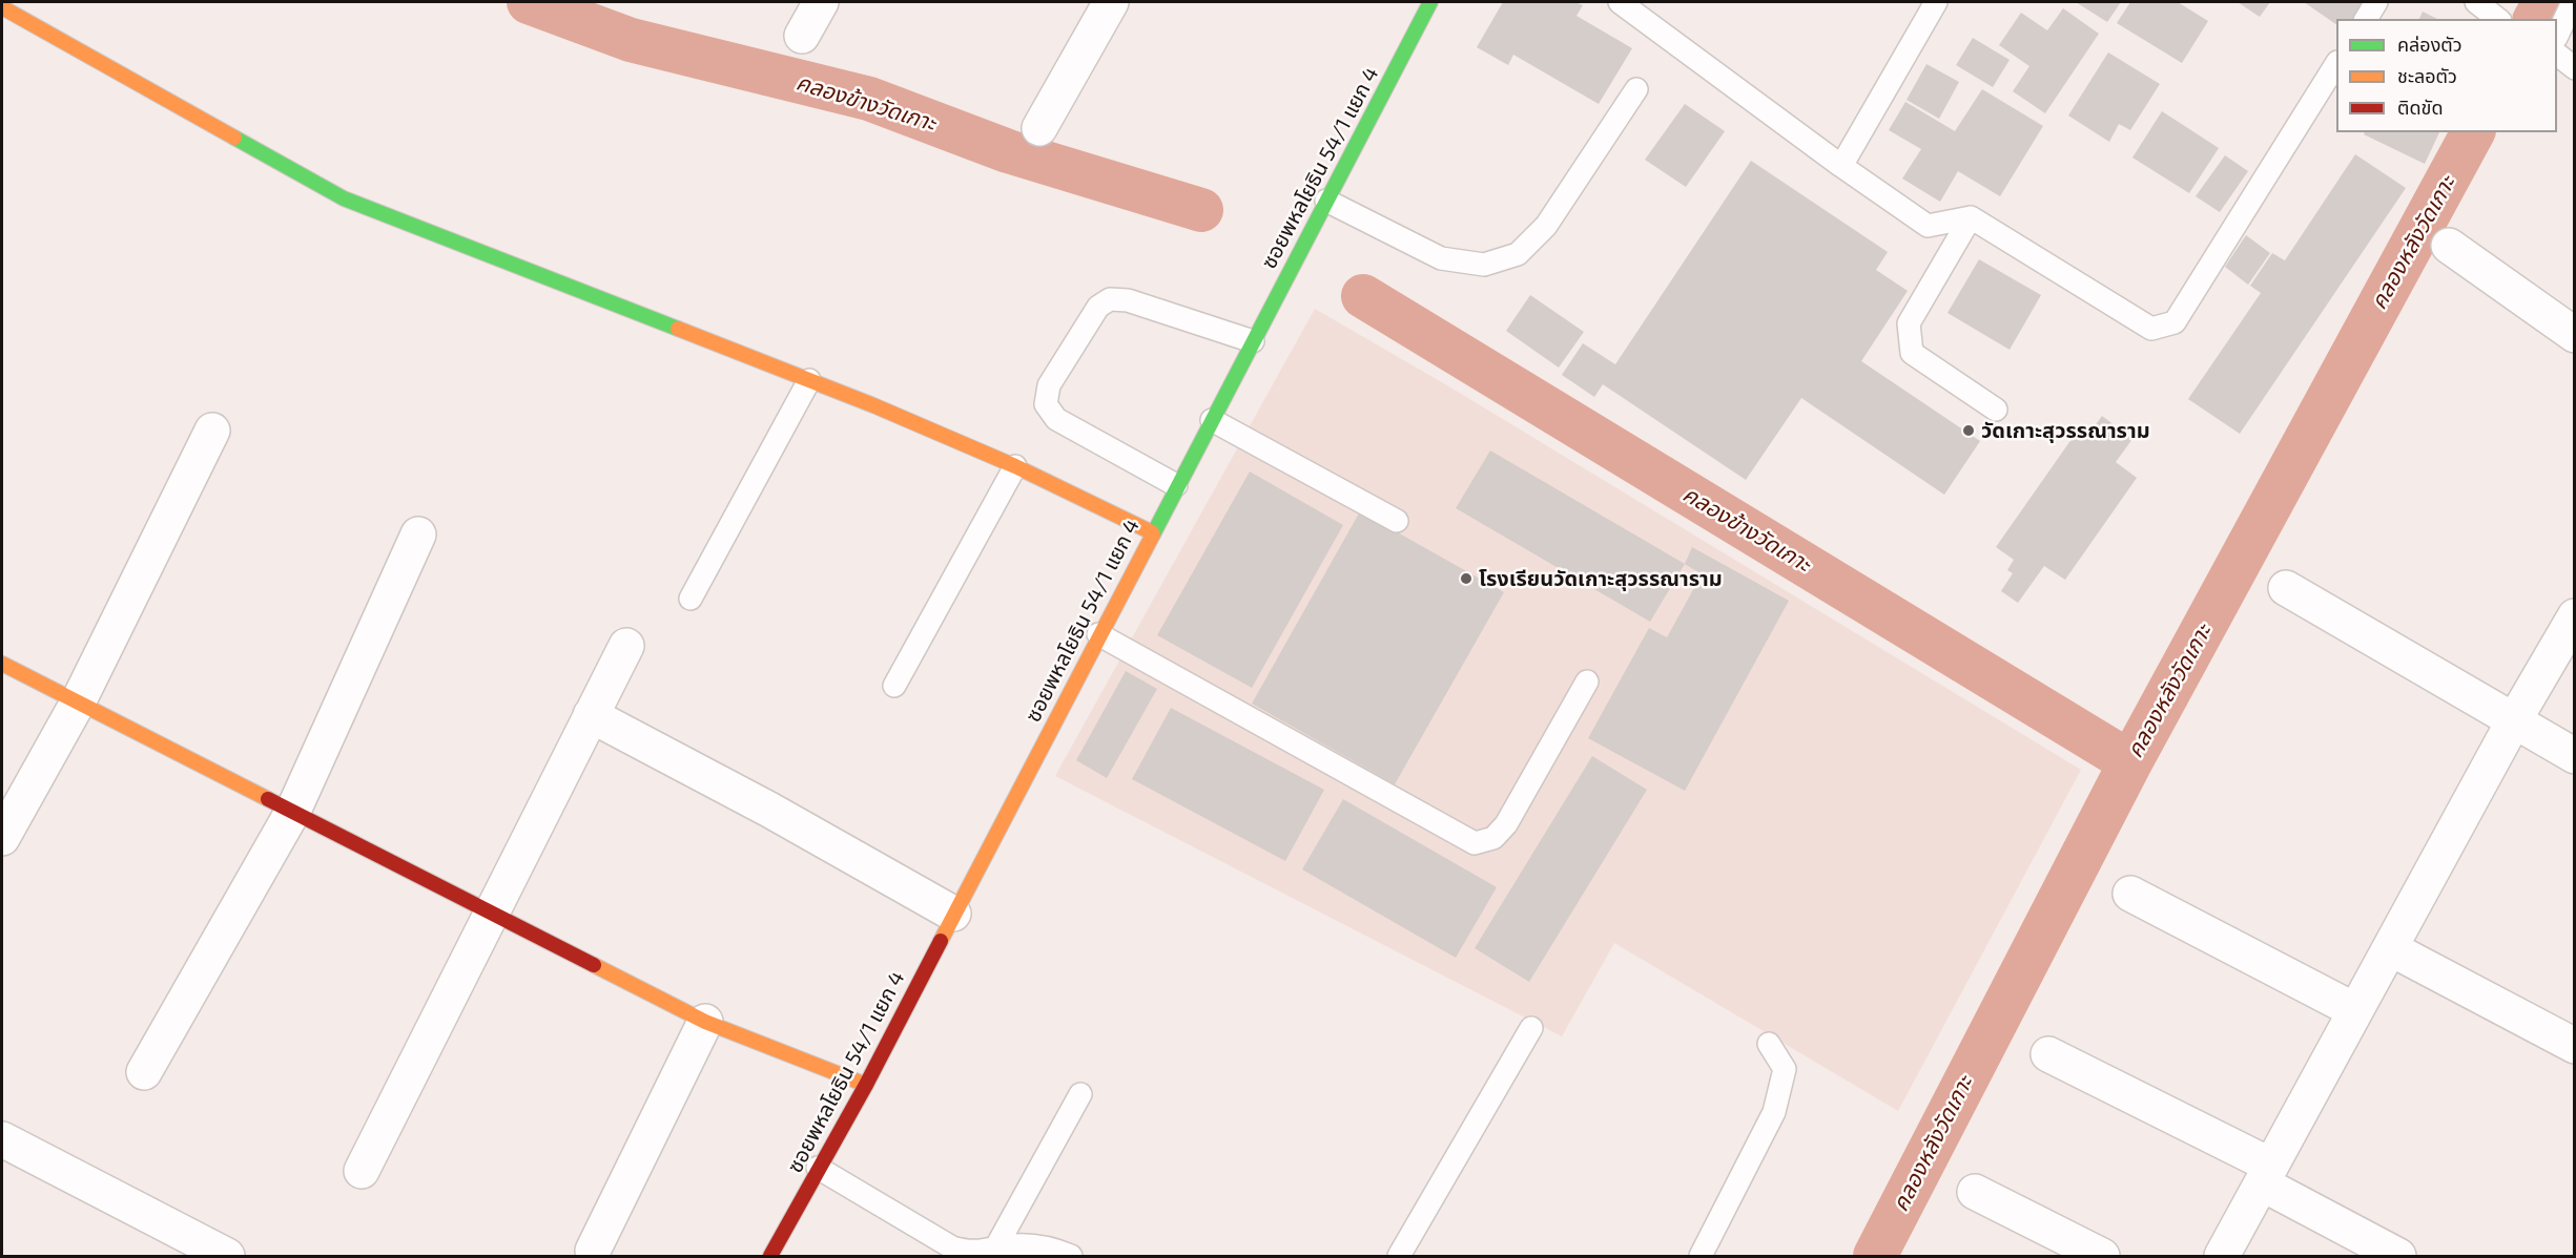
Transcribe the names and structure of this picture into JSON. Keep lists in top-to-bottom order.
{
  "streets": {
    "street": ["ซอยพหลโยธิน 54/1 แยก 4"]
  },
  "water": ["คลองข้างวัดเกาะ", "คลองหลังวัดเกาะ"],
  "places": ["วัดเกาะสุวรรณาราม", "โรงเรียนวัดเกาะสุวรรณาราม"],
  "legend": ["คล่องตัว", "ชะลอตัว", "ติดขัด"]
}
